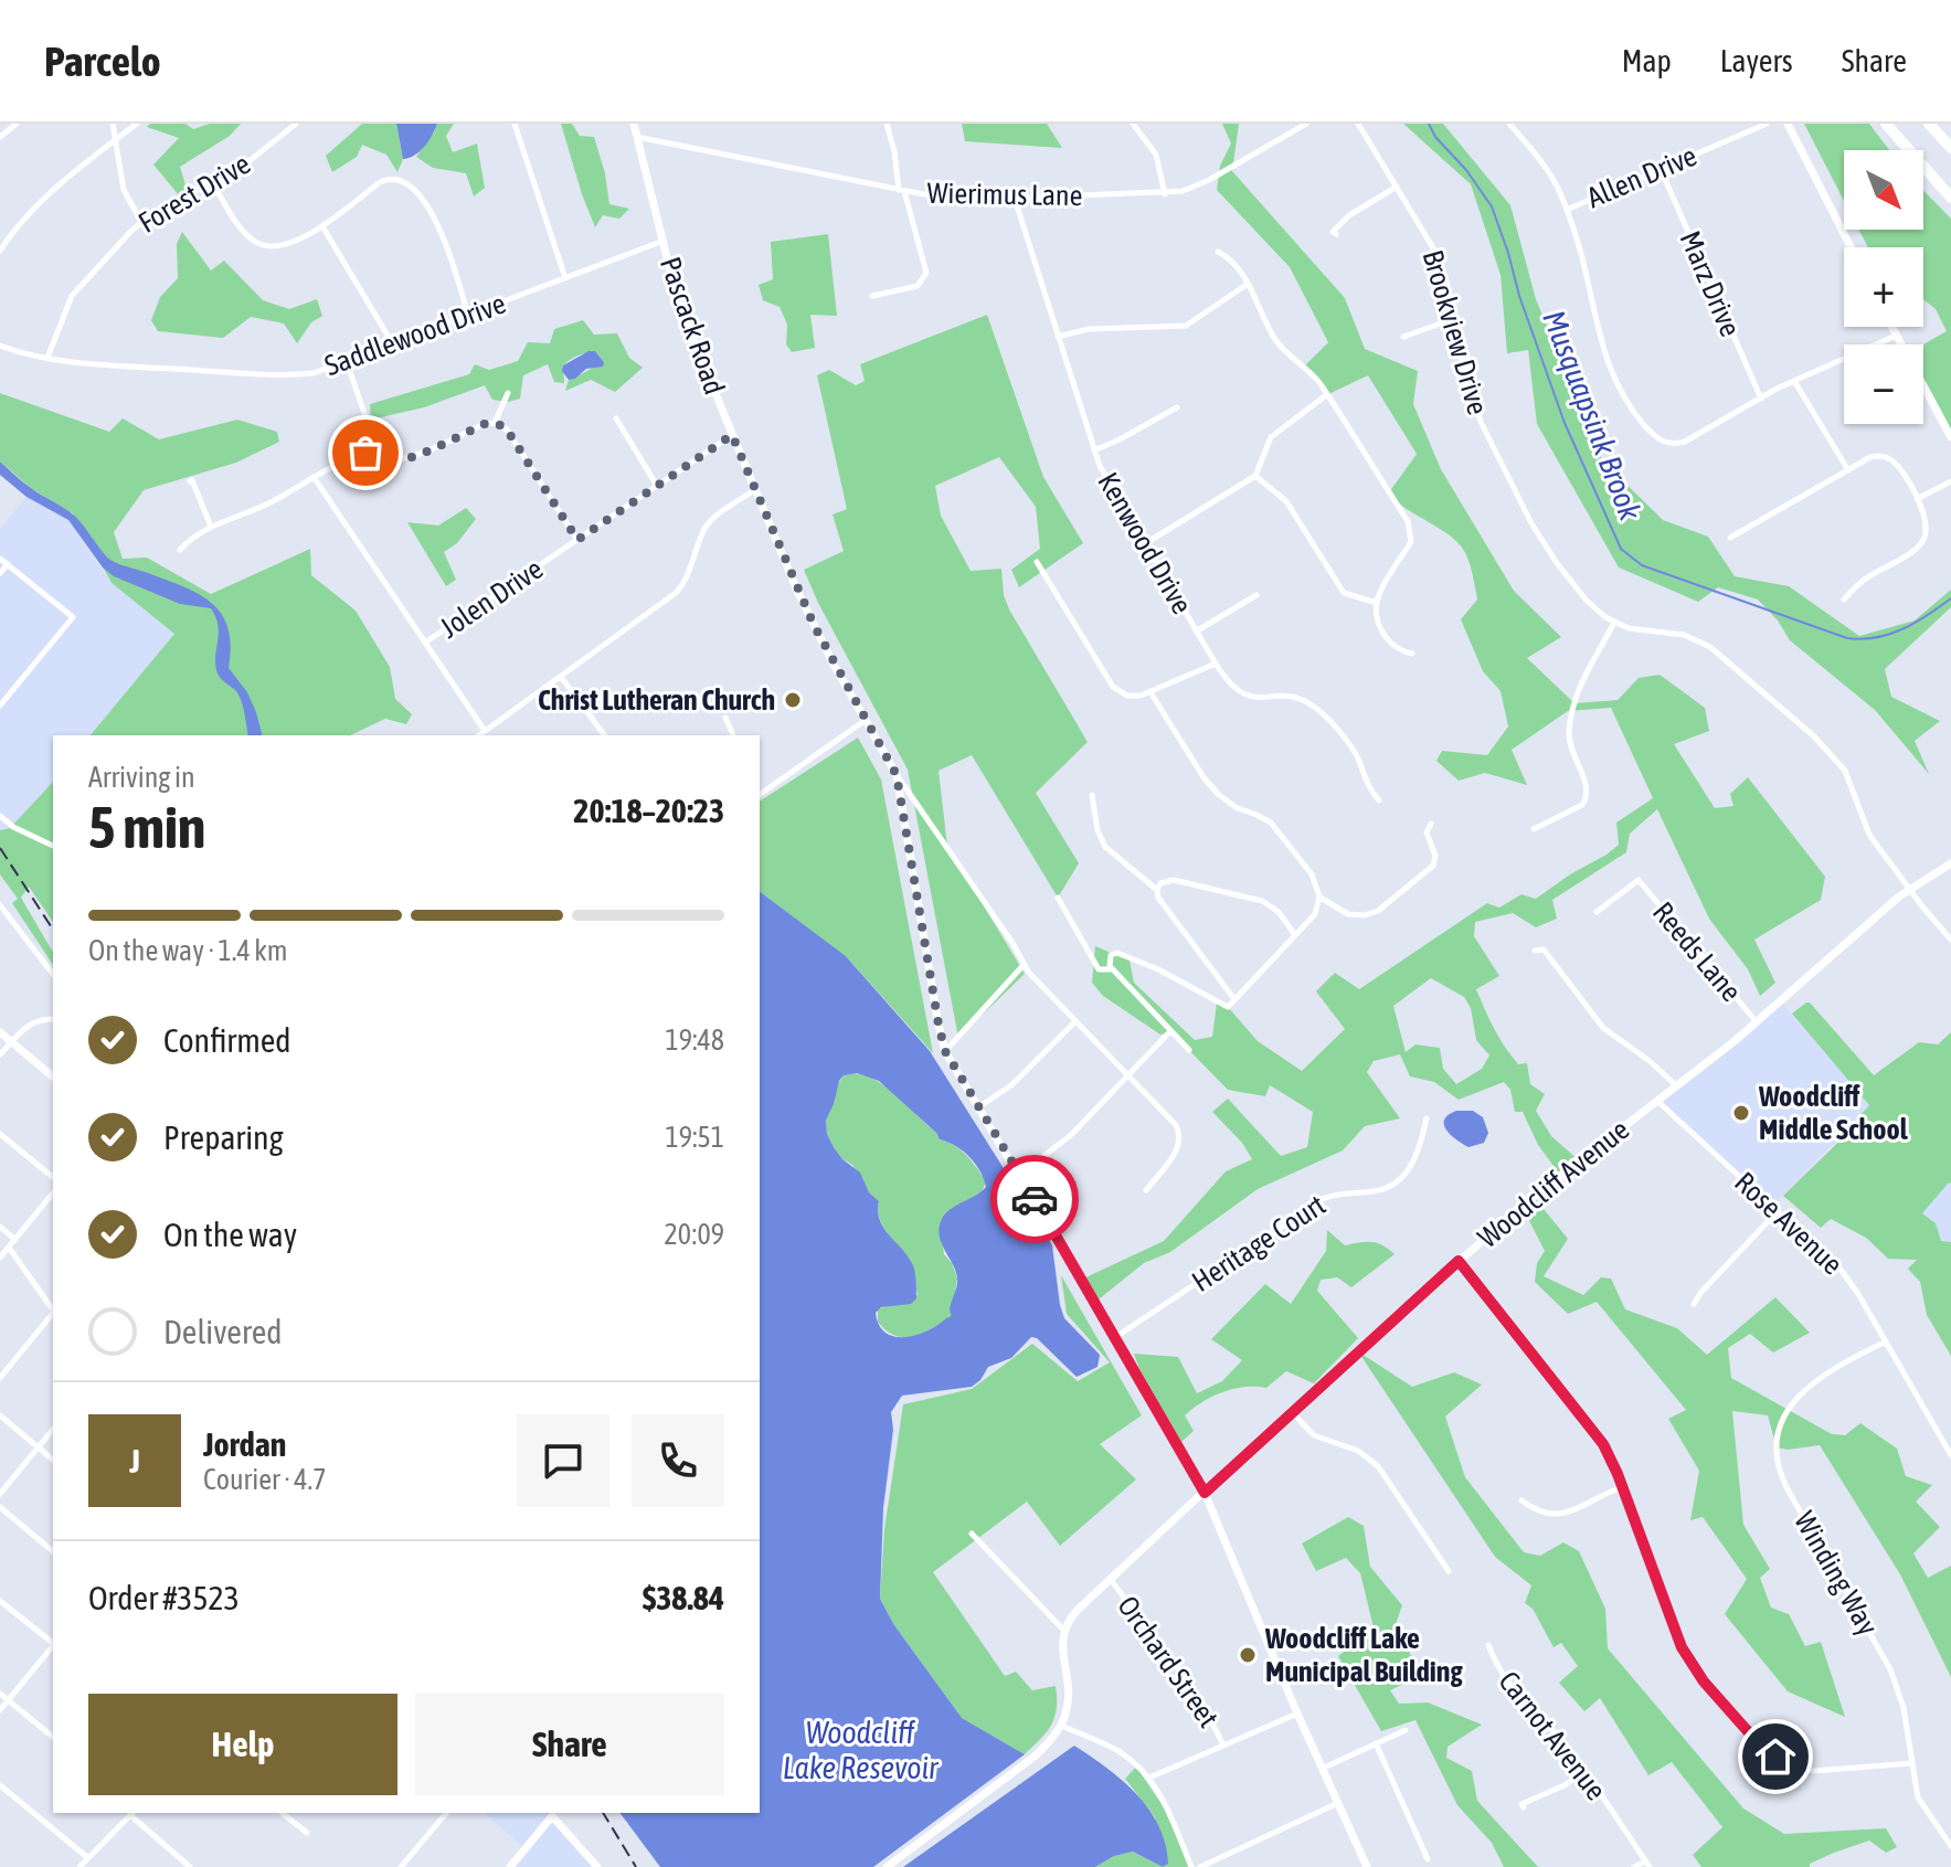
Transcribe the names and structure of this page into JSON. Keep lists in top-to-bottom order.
{
  "streets": {
    "street": [
      "Allen Drive",
      "Forest Drive",
      "Wierimus Lane",
      "Marz Drive",
      "Pascack Road",
      "Brookview Drive",
      "Saddlewood Drive",
      "Kenwood Drive",
      "Jolen Drive",
      "Reeds Lane",
      "Woodcliff Avenue",
      "Rose Avenue",
      "Heritage Court",
      "Winding Way",
      "Orchard Street",
      "Carnot Avenue"
    ]
  },
  "crossings": [
    ["Allen Drive", "Marz Drive"],
    ["Forest Drive", "Saddlewood Drive"],
    ["Wierimus Lane", "Pascack Road"],
    ["Wierimus Lane", "Kenwood Drive"],
    ["Pascack Road", "Saddlewood Drive"],
    ["Pascack Road", "Jolen Drive"],
    ["Pascack Road", "Woodcliff Avenue"],
    ["Pascack Road", "Heritage Court"],
    ["Reeds Lane", "Woodcliff Avenue"],
    ["Woodcliff Avenue", "Rose Avenue"],
    ["Woodcliff Avenue", "Orchard Street"],
    ["Rose Avenue", "Winding Way"]
  ],
  "water": ["Musquapsink Brook", "Woodcliff Lake Resevoir"],
  "places": ["Christ Lutheran Church", "Woodcliff Middle School", "Woodcliff Lake Municipal Building"],
  "north": "bottom right",
  "page": {
    "header": "Parcelo",
    "nav": ["Map", "Layers", "Share"],
    "map_buttons": ["+", "−"],
    "heading": ["5 min", "Arriving in", "20:18–20:23"],
    "panel": [
      "Jordan",
      "Courier · 4.7",
      "Order #3523",
      "$38.84"
    ],
    "bar": "On the way · 1.4 km",
    "list": [
      ["Confirmed", "19:48"],
      ["Preparing", "19:51"],
      ["On the way", "20:09"],
      "Delivered"
    ],
    "round": "J",
    "buttons": ["Help", "Share"]
  }
}
